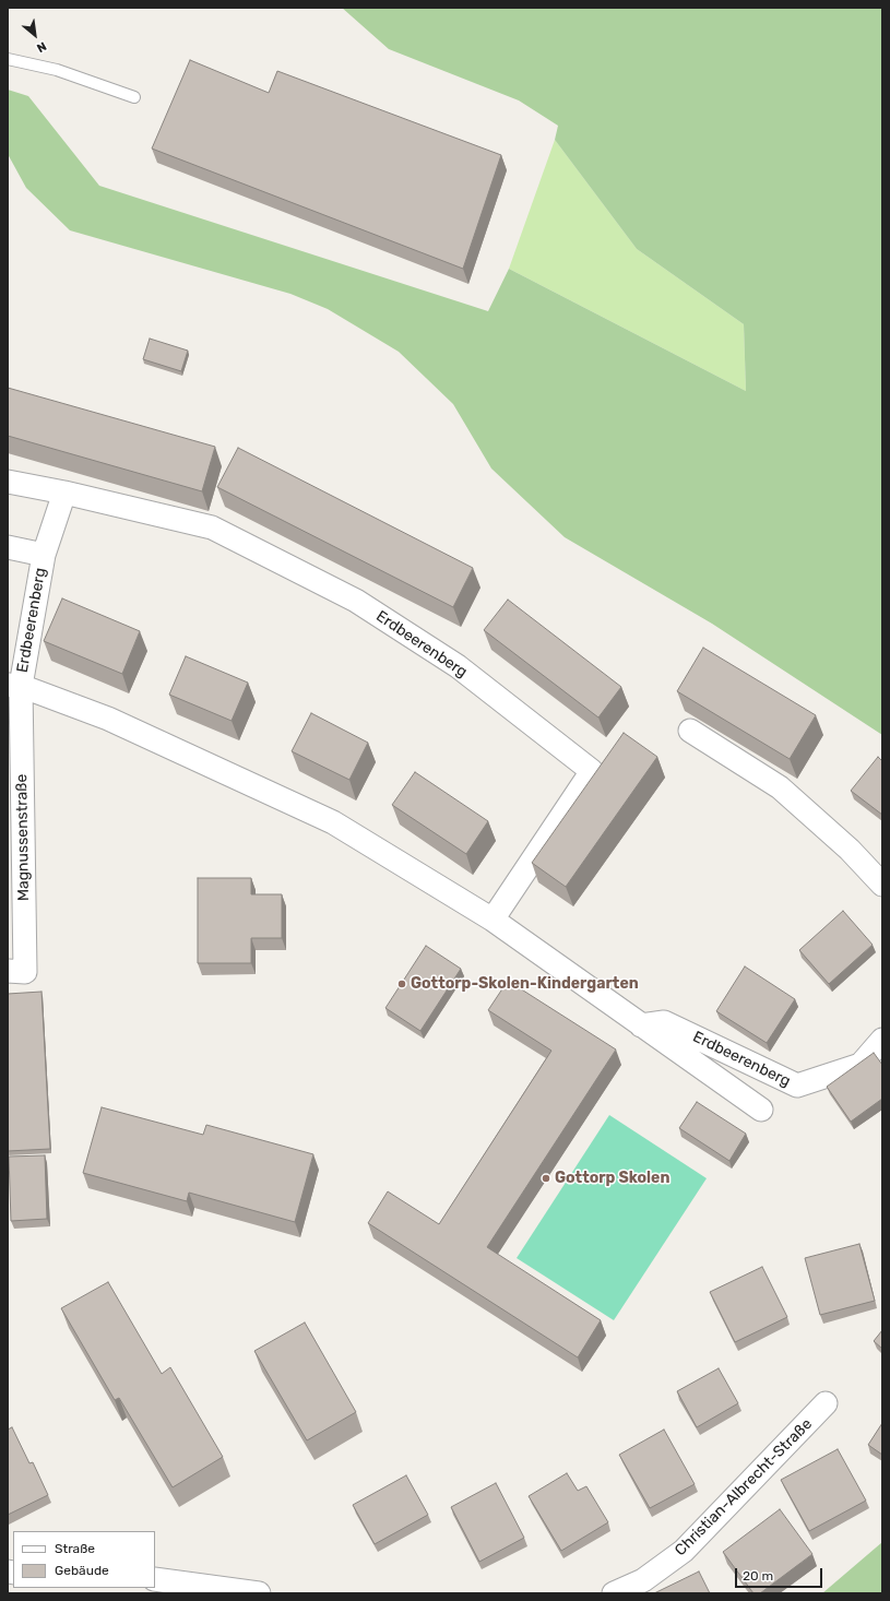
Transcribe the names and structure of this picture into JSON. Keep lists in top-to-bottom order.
{
  "streets": {
    "street": ["Erdbeerenberg", "Magnussenstraße", "Christian-Albrecht-Straße"]
  },
  "crossings": [
    ["Erdbeerenberg", "Magnussenstraße"]
  ],
  "places": ["Gottorp-Skolen-Kindergarten", "Gottorp Skolen"],
  "legend": ["Straße", "Gebäude"],
  "scale_bar": "20 m",
  "north": "bottom right"
}
